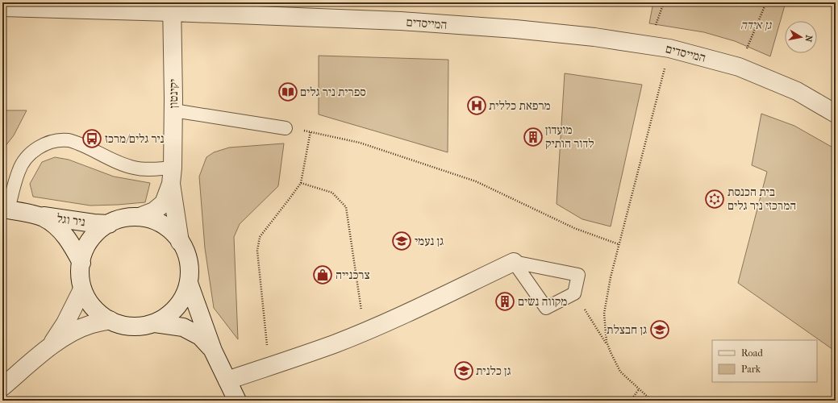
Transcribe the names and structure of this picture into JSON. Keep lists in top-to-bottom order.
{
  "streets": {
    "street": ["המייסדים", "יקינטון", "ניר וגל"]
  },
  "crossings": [
    ["המייסדים", "יקינטון"],
    ["יקינטון", "ניר וגל"]
  ],
  "parks": ["גן אידה"],
  "places": {
    "library": ["ספרית ניר גלים"],
    "hospital": ["מרפאת כללית"],
    "building": ["מועדון לדור הותיק", "מקווה נשים"],
    "bus stop": ["ניר גלים/מרכז"],
    "synagogue": ["בית הכנסת המרכזי ניר גלים"],
    "school or university": ["גן נעמי", "גן חבצלת", "גן כלנית"],
    "shop": ["צרכנייה"]
  },
  "legend": ["Road", "Park"],
  "north": "right"
}
